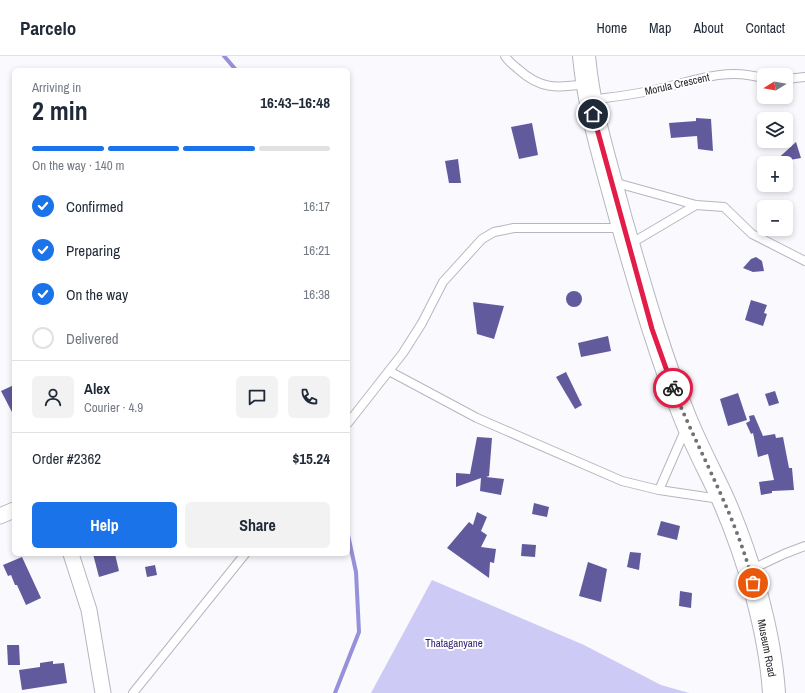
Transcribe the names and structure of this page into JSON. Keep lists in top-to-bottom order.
{
  "streets": {
    "street": ["Museum Road"],
    "lane": ["Morula Crescent"]
  },
  "crossings": [
    ["Morula Crescent", "Museum Road"]
  ],
  "parks": ["Thataganyane"],
  "north": "left",
  "page": {
    "header": "Parcelo",
    "nav": [
      "Home",
      "Map",
      "About",
      "Contact"
    ],
    "map_buttons": ["+", "−"],
    "heading": ["2 min", "Arriving in", "16:43–16:48"],
    "panel": [
      "Alex",
      "Courier · 4.9",
      "Order #2362",
      "$15.24"
    ],
    "bar": "On the way · 140 m",
    "list": [
      ["Confirmed", "16:17"],
      ["Preparing", "16:21"],
      ["On the way", "16:38"],
      "Delivered"
    ],
    "buttons": ["Help", "Share"]
  }
}
